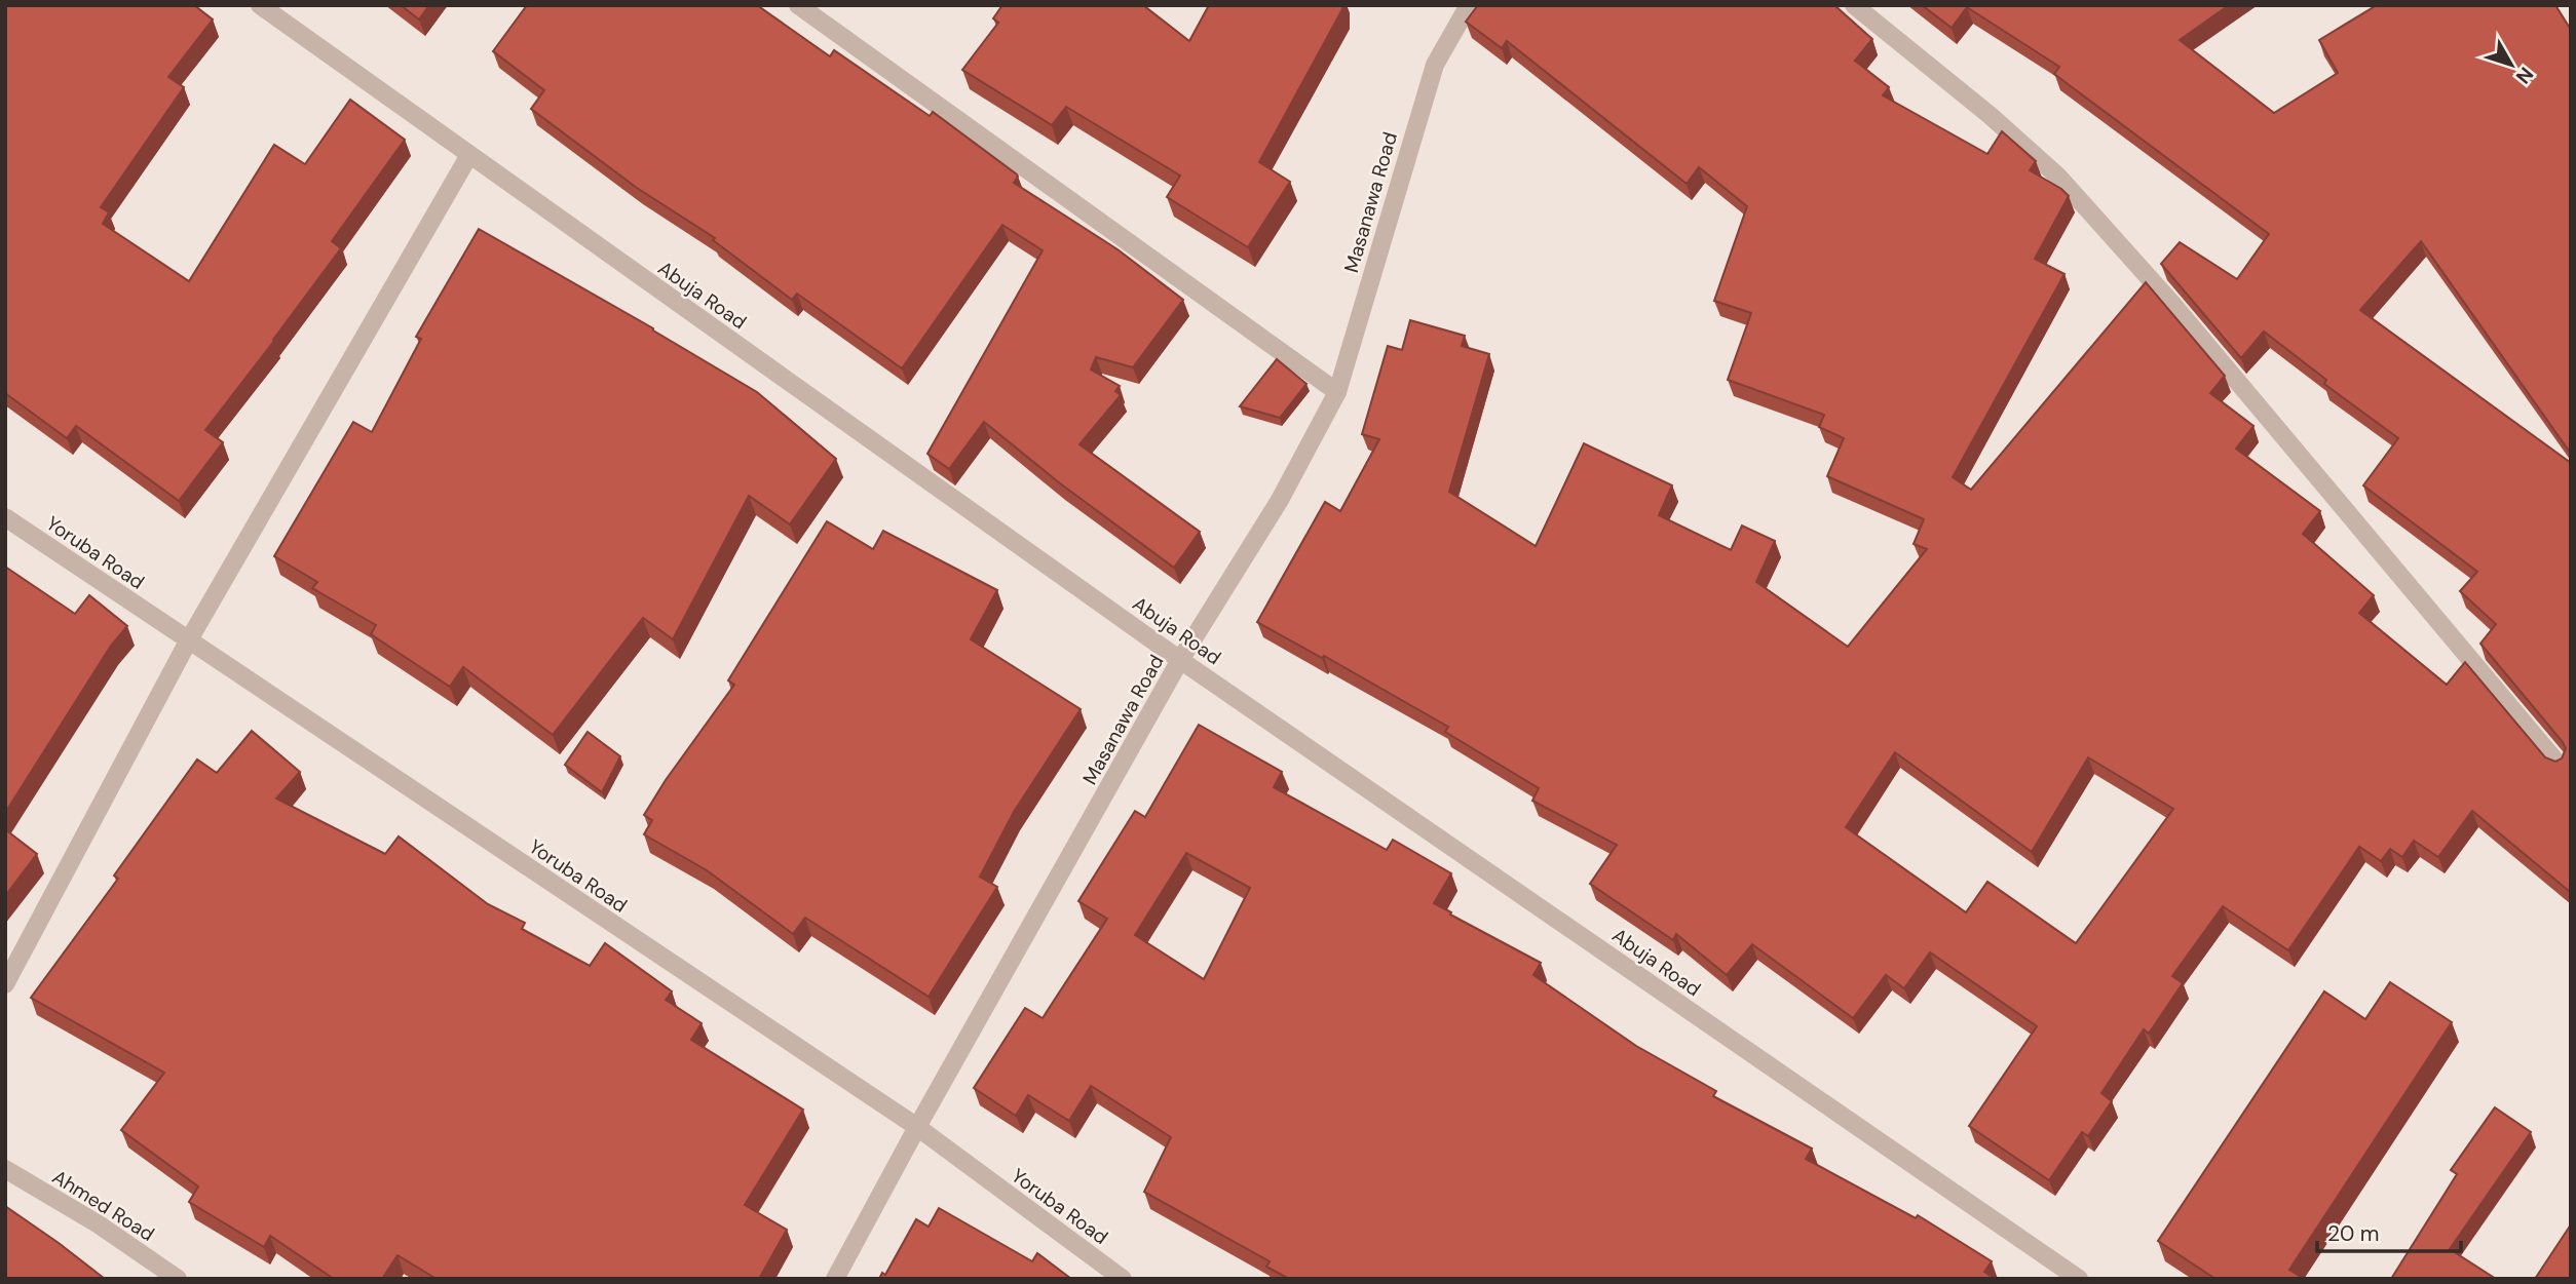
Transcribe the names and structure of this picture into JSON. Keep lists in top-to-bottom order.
{
  "streets": {
    "street": [
      "Masanawa Road",
      "Abuja Road",
      "Yoruba Road",
      "Ahmed Road"
    ]
  },
  "crossings": [
    ["Masanawa Road", "Abuja Road"],
    ["Masanawa Road", "Yoruba Road"]
  ],
  "scale_bar": "20 m",
  "north": "bottom right"
}
